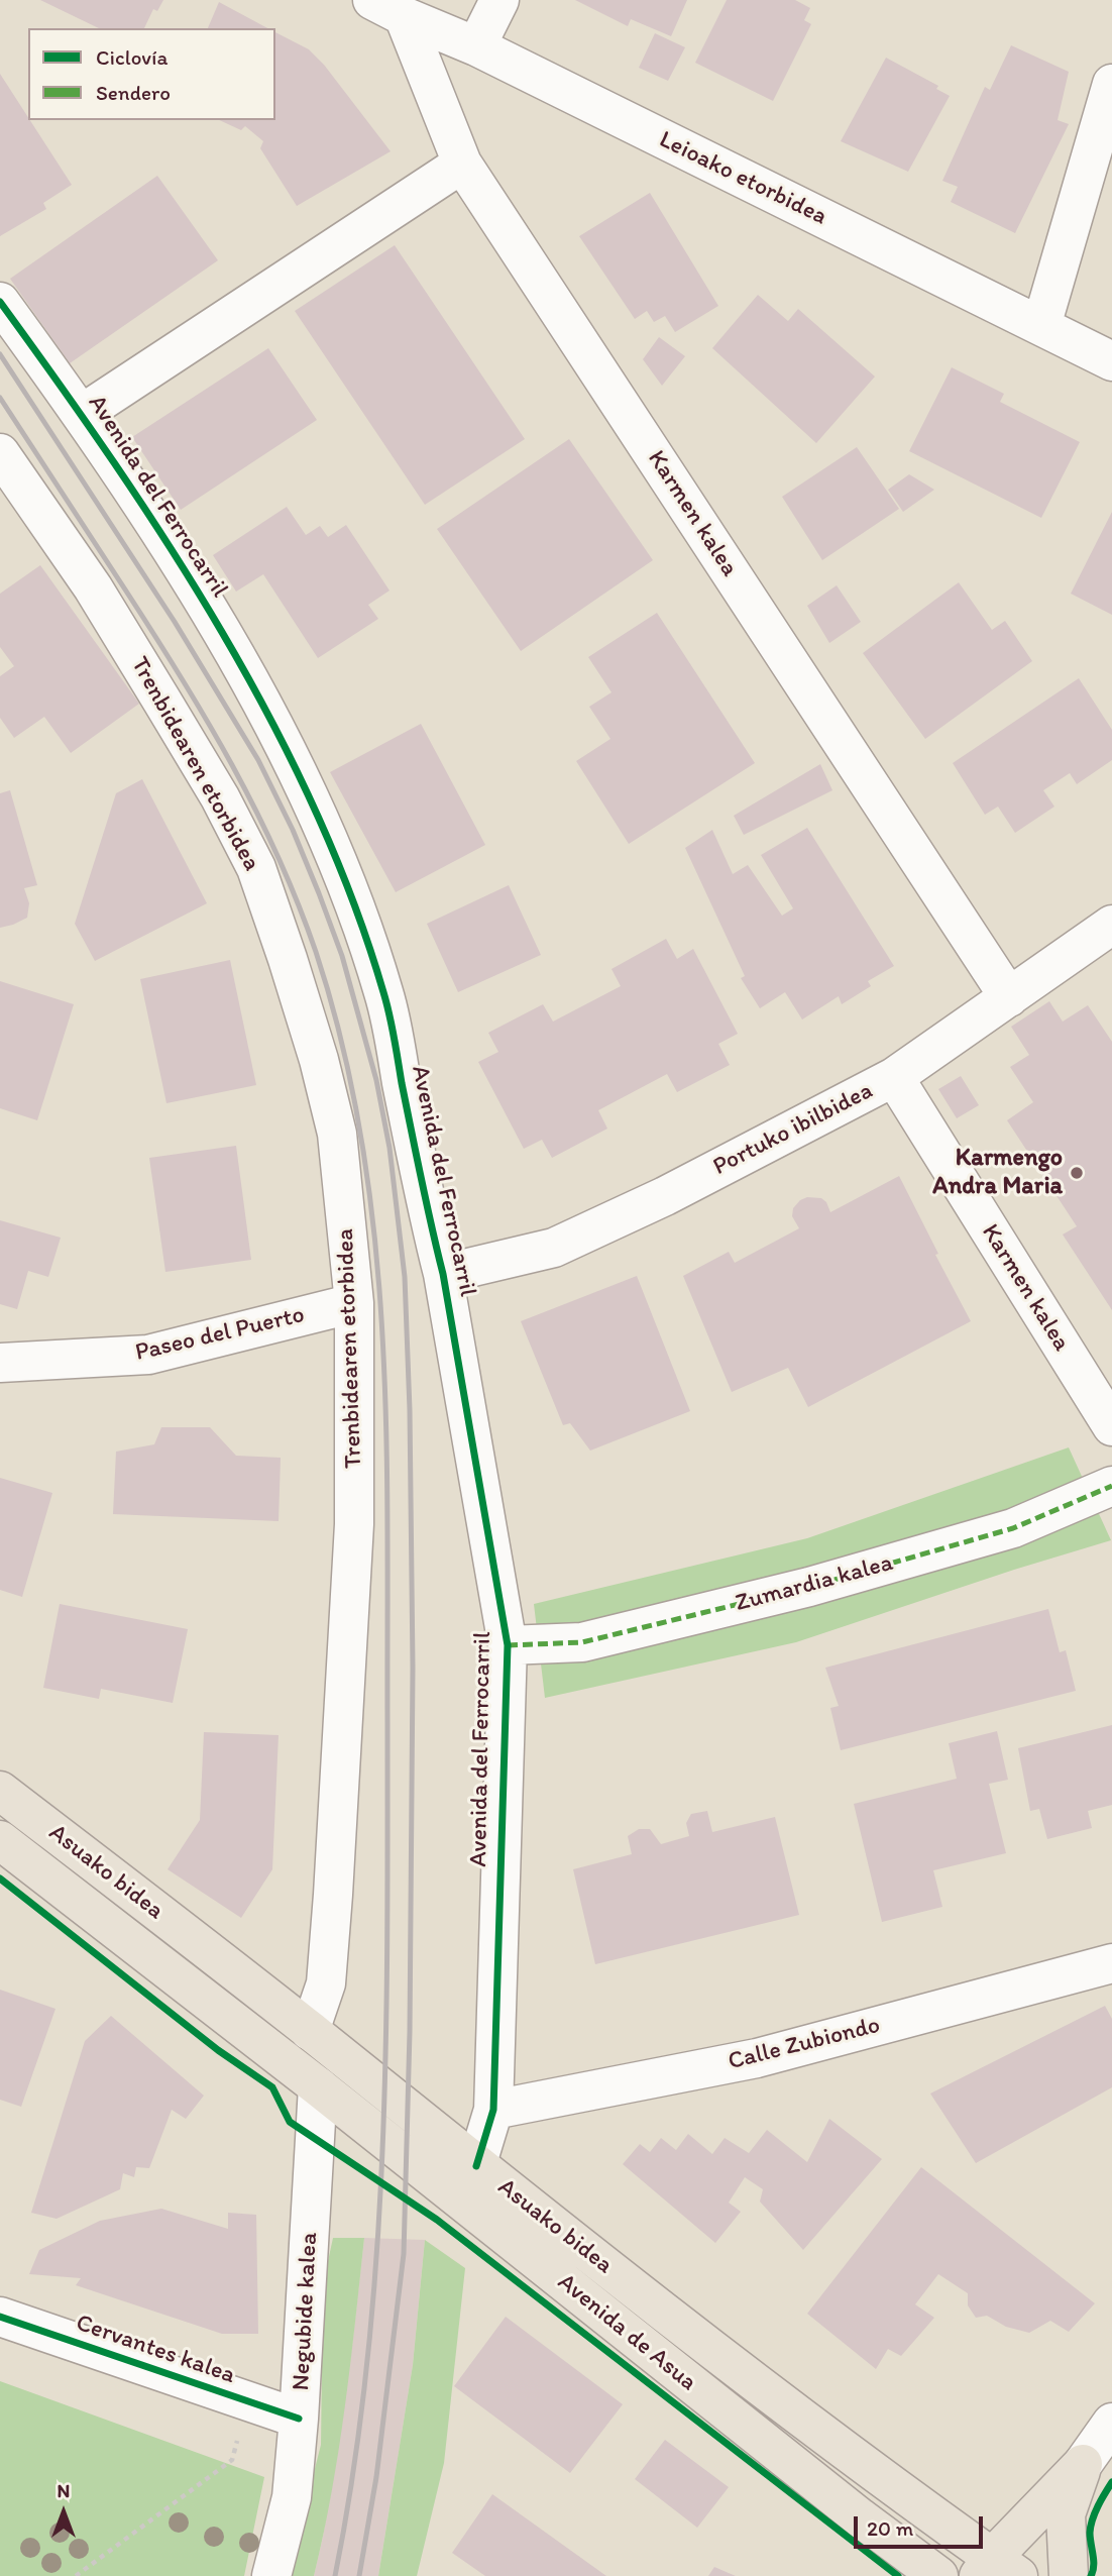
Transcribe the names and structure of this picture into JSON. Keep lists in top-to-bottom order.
{
  "streets": {
    "main road": ["Asuako bidea", "Avenida de Asua"],
    "street": [
      "Leioako etorbidea",
      "Avenida del Ferrocarril",
      "Karmen kalea",
      "Trenbidearen etorbidea",
      "Portuko ibilbidea",
      "Paseo del Puerto",
      "Zumardia kalea",
      "Calle Zubiondo",
      "Negubide kalea",
      "Cervantes kalea"
    ]
  },
  "crossings": [
    ["Leioako etorbidea", "Karmen kalea"],
    ["Avenida del Ferrocarril", "Portuko ibilbidea"],
    ["Avenida del Ferrocarril", "Zumardia kalea"],
    ["Avenida del Ferrocarril", "Asuako bidea"],
    ["Avenida del Ferrocarril", "Calle Zubiondo"],
    ["Karmen kalea", "Portuko ibilbidea"],
    ["Trenbidearen etorbidea", "Paseo del Puerto"],
    ["Trenbidearen etorbidea", "Asuako bidea"],
    ["Asuako bidea", "Negubide kalea"],
    ["Asuako bidea", "Avenida de Asua"],
    ["Negubide kalea", "Avenida de Asua"],
    ["Negubide kalea", "Cervantes kalea"]
  ],
  "places": ["Karmengo Andra Maria"],
  "legend": ["Ciclovía", "Sendero"],
  "scale_bar": "20 m",
  "north": "top"
}
